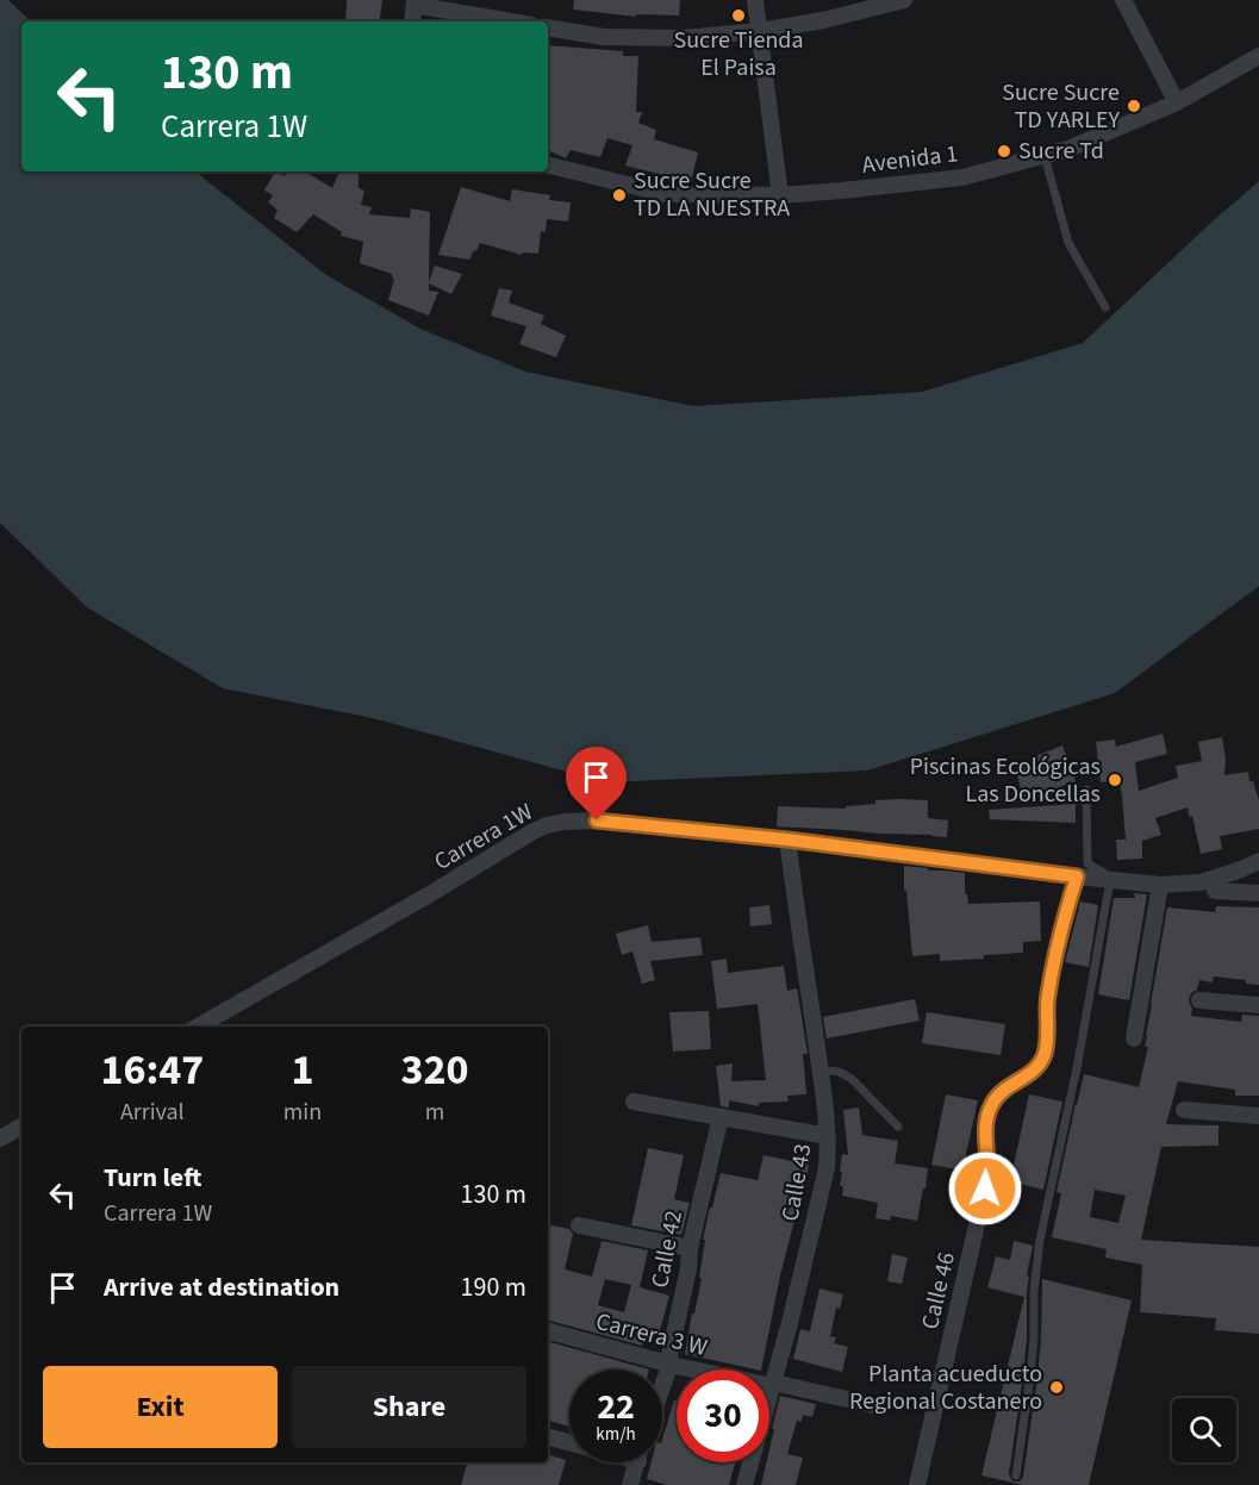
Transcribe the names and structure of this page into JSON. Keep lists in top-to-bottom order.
{
  "streets": {
    "street": [
      "Avenida 1",
      "Carrera 1W",
      "Calle 43",
      "Calle 42",
      "Calle 46",
      "Carrera 3 W"
    ]
  },
  "crossings": [
    ["Carrera 1W", "Calle 43"],
    ["Carrera 1W", "Calle 46"],
    ["Calle 43", "Carrera 3 W"],
    ["Calle 42", "Carrera 3 W"]
  ],
  "places": [
    "Sucre Tienda El Paisa",
    "Sucre Sucre TD YARLEY",
    "Sucre Td",
    "Sucre Sucre TD LA NUESTRA",
    "Piscinas Ecológicas Las Doncellas",
    "Planta acueducto Regional Costanero"
  ],
  "page": {
    "turn": ["130 m", "Carrera 1W"],
    "eta": [
      "16:47",
      "Arrival",
      "1",
      "min",
      "320",
      "m"
    ],
    "list": [
      {
        "name": "Turn left",
        "note": "Carrera 1W",
        "value": "130 m"
      },
      {
        "name": "Arrive at destination",
        "value": "190 m"
      }
    ],
    "buttons": ["Exit", "Share"],
    "speed": "22 km/h",
    "limit": "30"
  }
}
